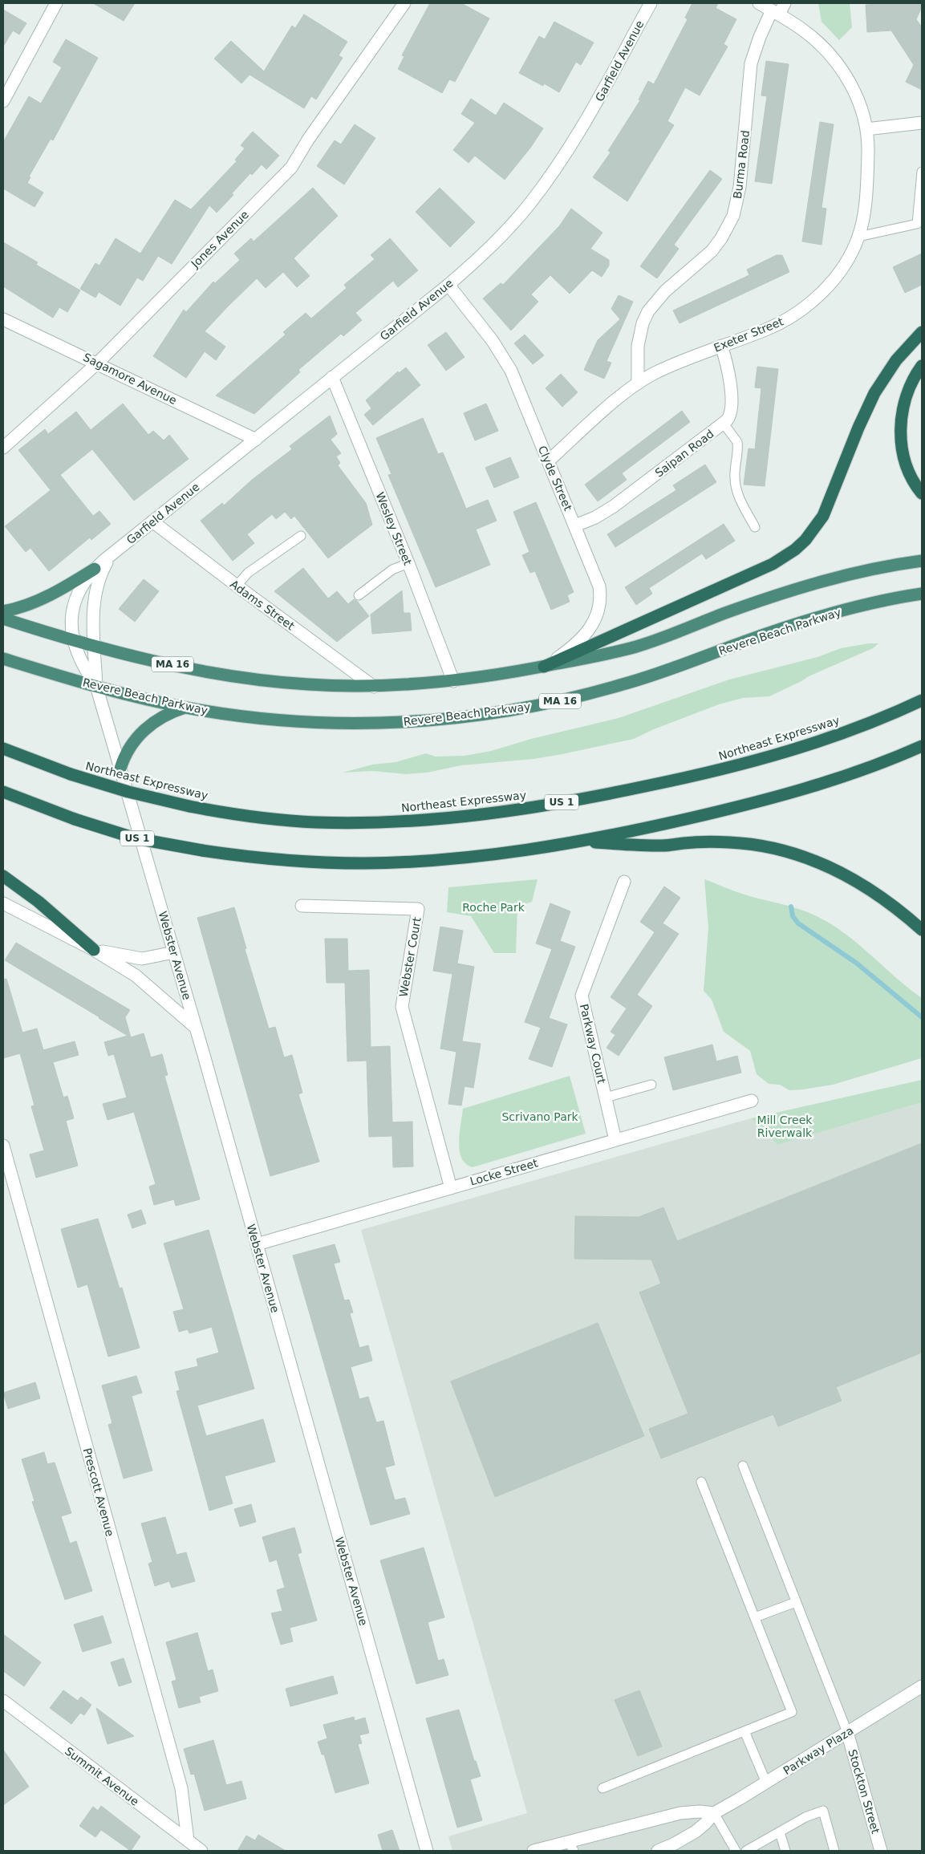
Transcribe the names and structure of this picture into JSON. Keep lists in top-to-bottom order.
{
  "streets": {
    "highway": [
      "Revere Beach Parkway",
      "MA 16",
      "Northeast Expressway",
      "US 1"
    ],
    "street": [
      "Garfield Avenue",
      "Burma Road",
      "Jones Avenue",
      "Exeter Street",
      "Sagamore Avenue",
      "Saipan Road",
      "Clyde Street",
      "Wesley Street",
      "Adams Street",
      "Webster Avenue",
      "Webster Court",
      "Parkway Court",
      "Locke Street",
      "Prescott Avenue",
      "Parkway Plaza",
      "Summit Avenue",
      "Stockton Street"
    ]
  },
  "crossings": [
    ["Garfield Avenue", "Sagamore Avenue"],
    ["Garfield Avenue", "Clyde Street"],
    ["Garfield Avenue", "Wesley Street"],
    ["Garfield Avenue", "Adams Street"],
    ["Garfield Avenue", "Revere Beach Parkway"],
    ["Garfield Avenue", "MA 16"],
    ["Garfield Avenue", "Webster Avenue"],
    ["Burma Road", "Exeter Street"],
    ["Jones Avenue", "Sagamore Avenue"],
    ["Exeter Street", "Saipan Road"],
    ["Exeter Street", "Clyde Street"],
    ["Saipan Road", "Clyde Street"],
    ["Clyde Street", "MA 16"],
    ["Wesley Street", "MA 16"],
    ["Adams Street", "MA 16"],
    ["Revere Beach Parkway", "Webster Avenue"],
    ["Webster Avenue", "Locke Street"],
    ["Webster Court", "Locke Street"],
    ["Parkway Court", "Locke Street"],
    ["Prescott Avenue", "Summit Avenue"],
    ["Parkway Plaza", "Stockton Street"]
  ],
  "parks": ["Roche Park", "Scrivano Park", "Mill Creek Riverwalk"]
}
